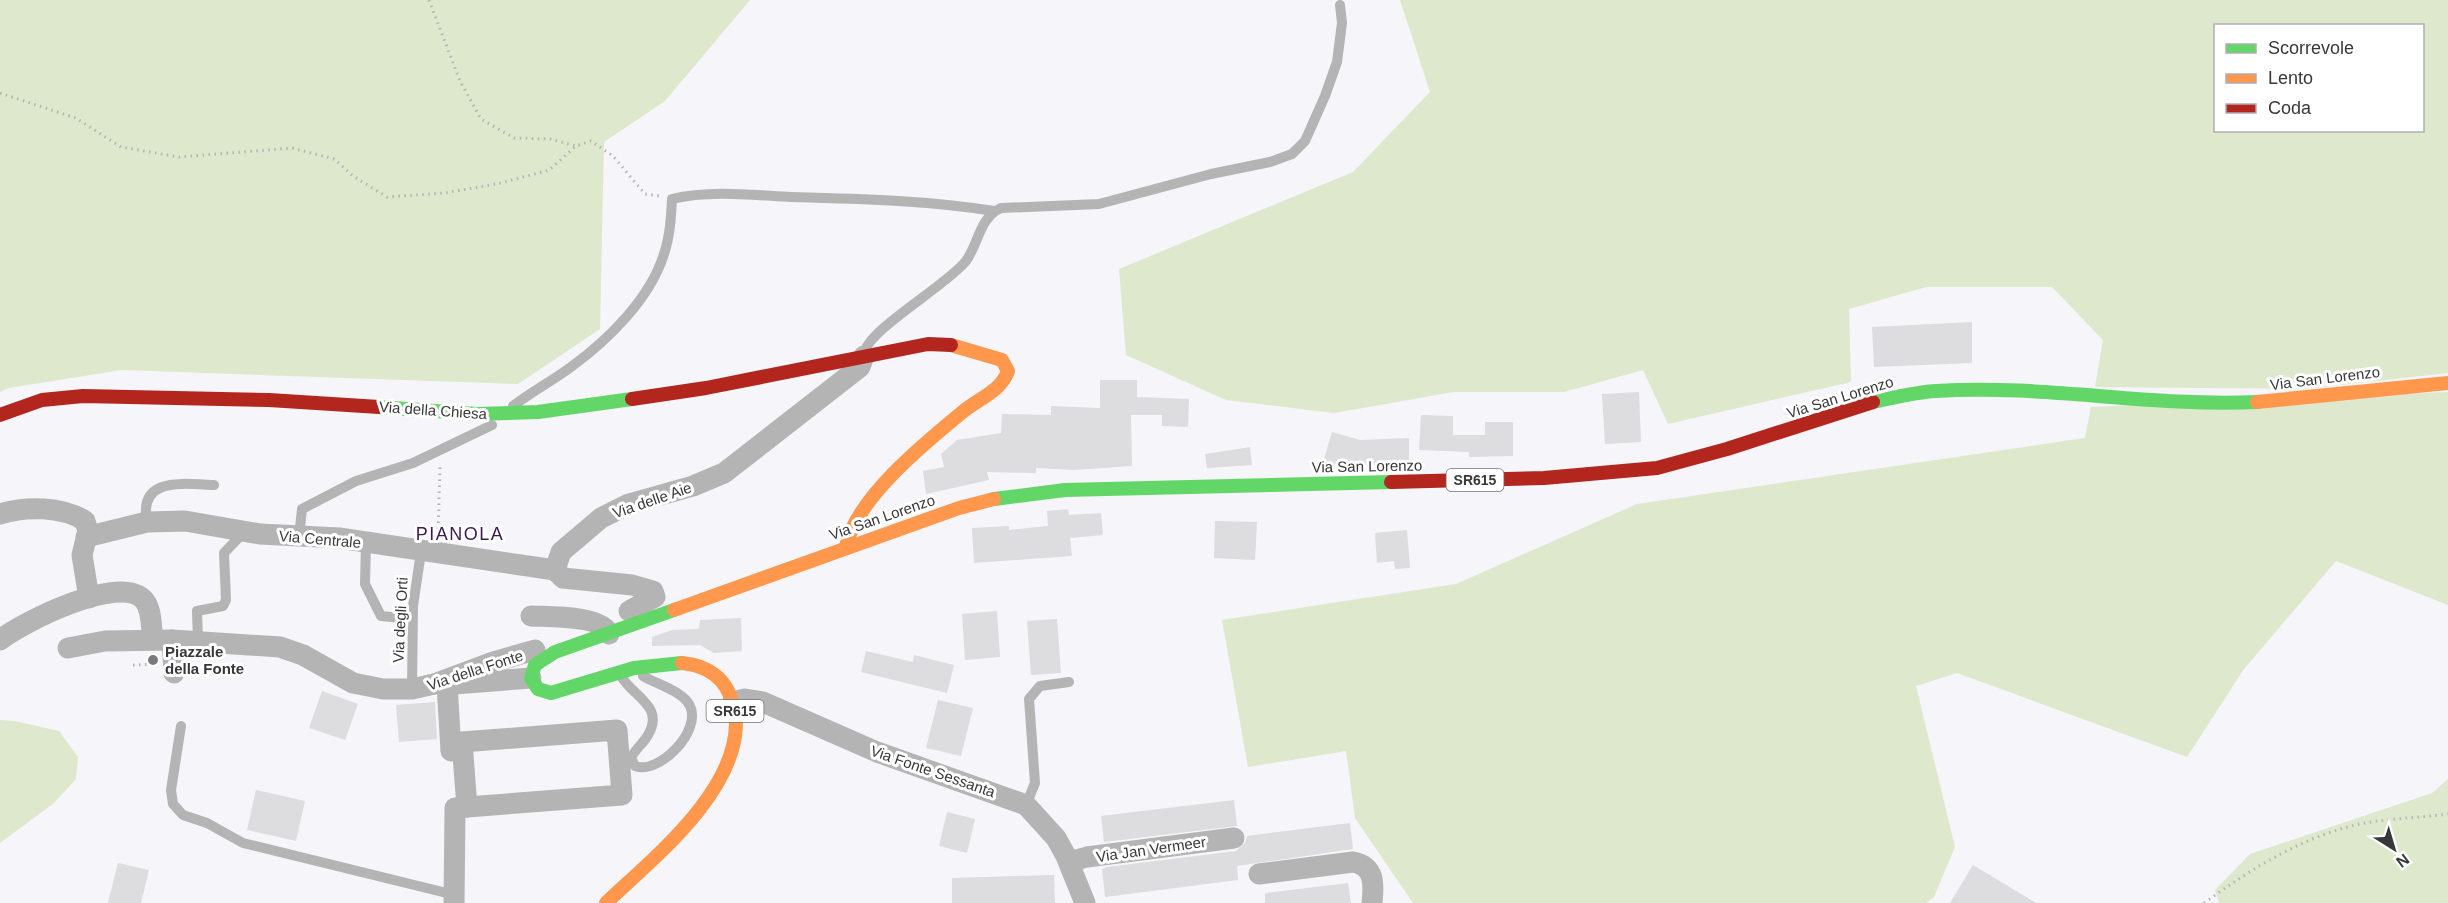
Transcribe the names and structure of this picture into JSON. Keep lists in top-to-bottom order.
{
  "streets": {
    "main road": ["Via San Lorenzo", "Via della Chiesa", "SR615"],
    "street": [
      "Via delle Aie",
      "Via Centrale",
      "Via della Fonte",
      "Via Fonte Sessanta",
      "Via Jan Vermeer"
    ],
    "lane": ["Via degli Orti"]
  },
  "crossings": [
    ["Via San Lorenzo", "Via della Chiesa"],
    ["Via San Lorenzo", "SR615"],
    ["Via della Chiesa", "Via delle Aie"],
    ["SR615", "Via Fonte Sessanta"],
    ["Via delle Aie", "Via Centrale"],
    ["Via Centrale", "Via degli Orti"],
    ["Via degli Orti", "Via della Fonte"],
    ["Via Fonte Sessanta", "Via Jan Vermeer"]
  ],
  "districts": ["PIANOLA"],
  "places": ["Piazzale della Fonte"],
  "legend": ["Scorrevole", "Lento", "Coda"],
  "north": "bottom right"
}
